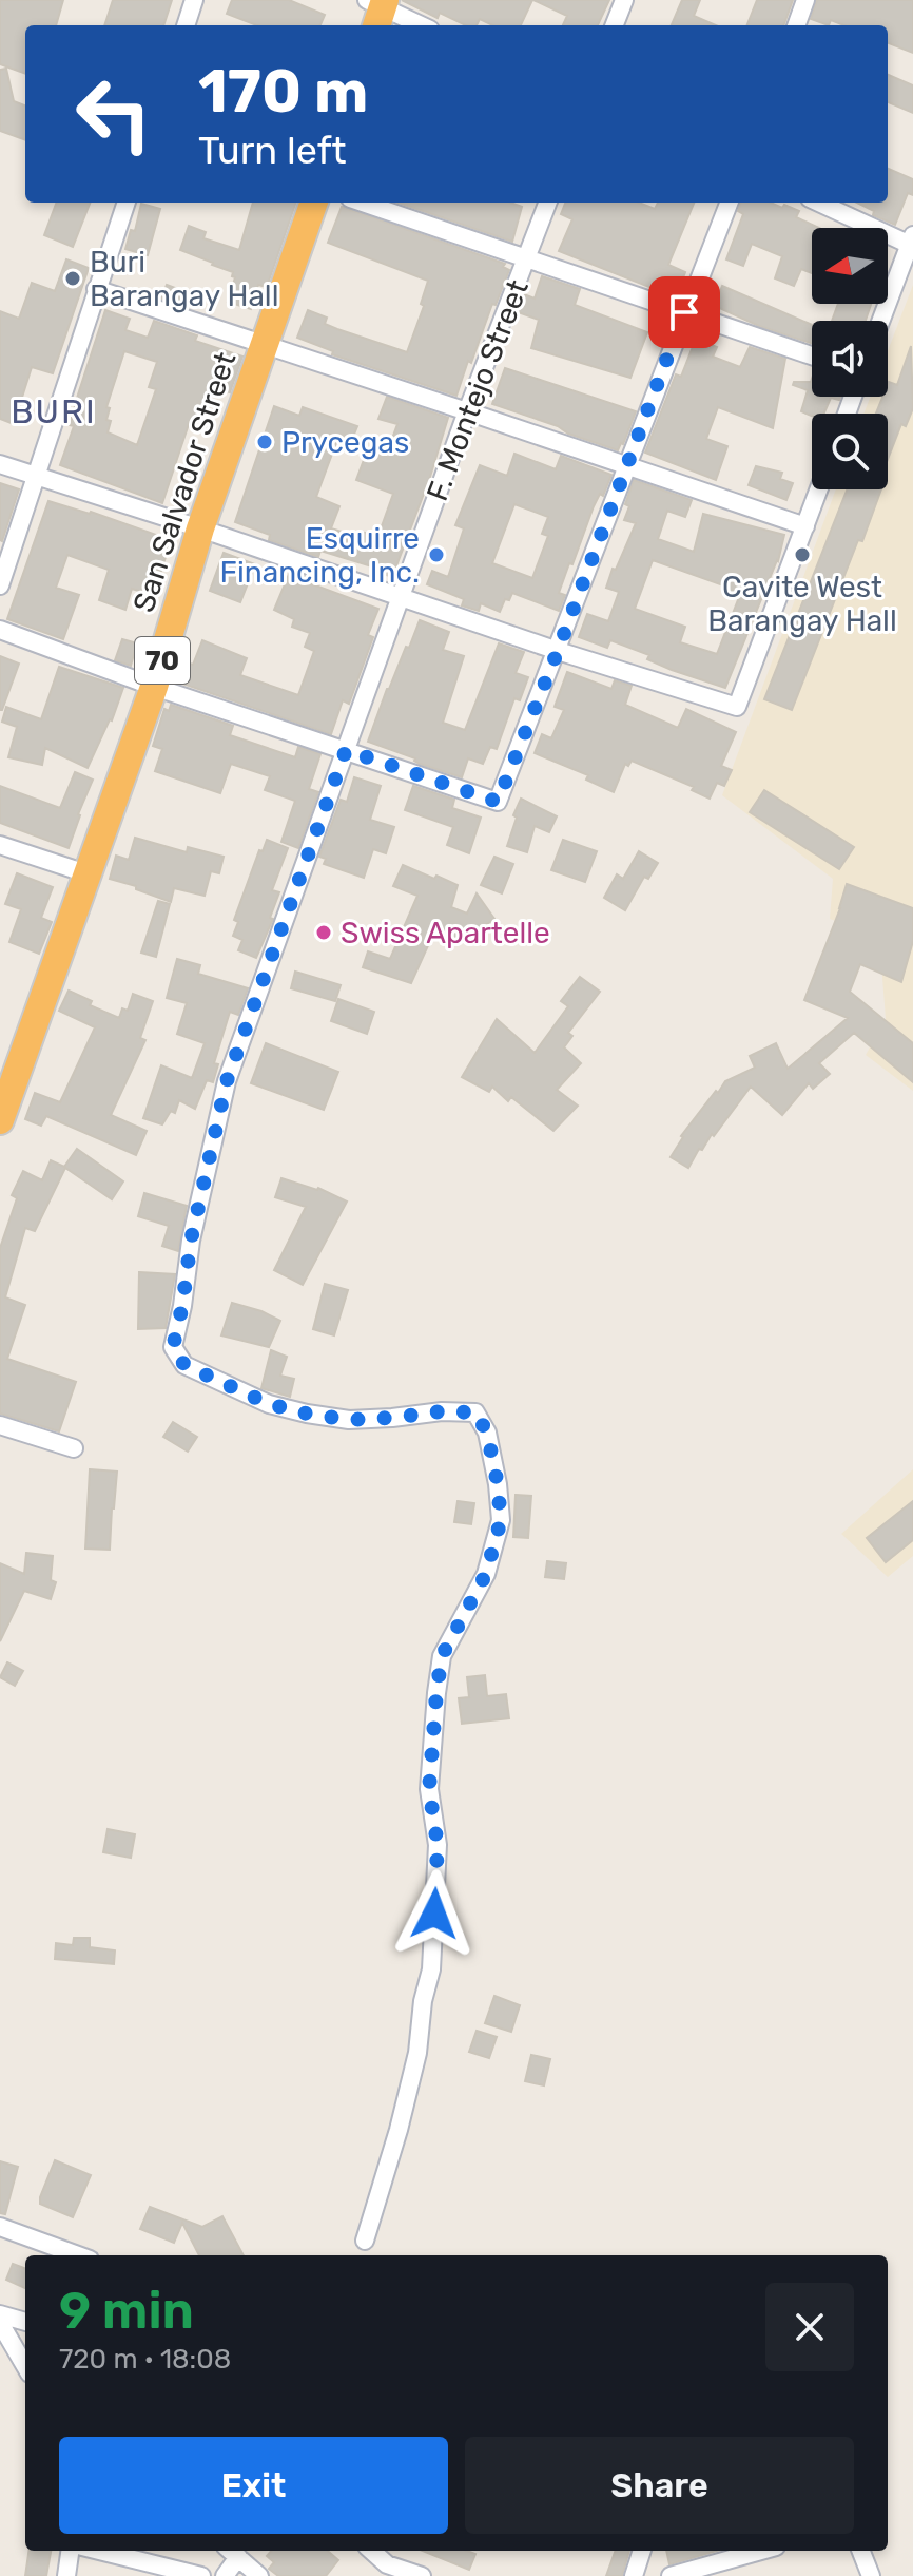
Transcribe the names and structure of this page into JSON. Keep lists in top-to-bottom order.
{
  "streets": {
    "highway": ["San Salvador Street", "70"],
    "street": ["F. Montejo Street"]
  },
  "districts": ["BURI"],
  "places": [
    "Buri Barangay Hall",
    "Prycegas",
    "Esquirre Financing, Inc.",
    "Cavite West Barangay Hall",
    "Swiss Apartelle"
  ],
  "north": "left",
  "page": {
    "turn": ["170 m", "Turn left"],
    "heading": ["9 min", "720 m · 18:08"],
    "buttons": ["Exit", "Share"]
  }
}
